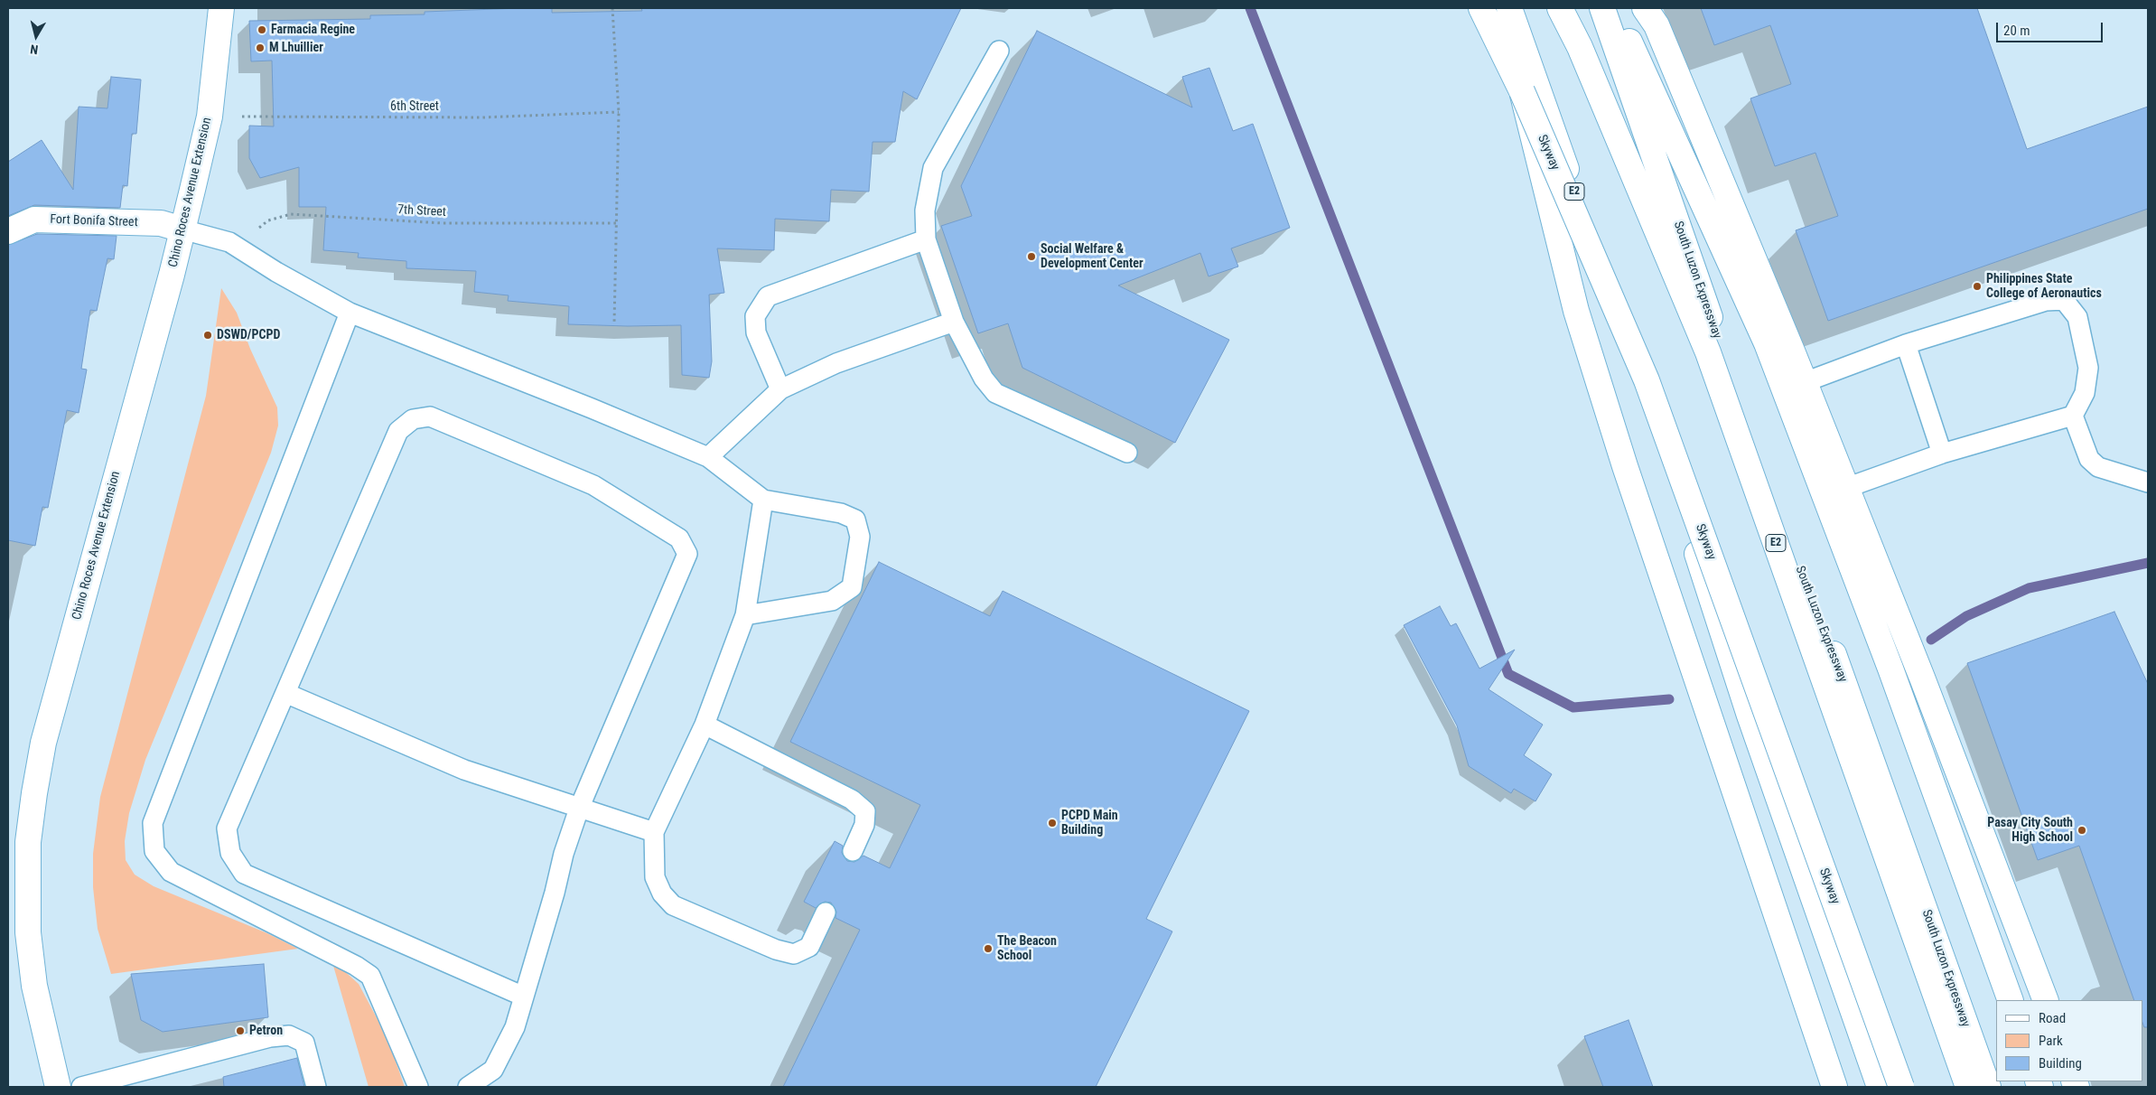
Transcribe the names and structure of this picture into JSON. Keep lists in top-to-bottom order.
{
  "streets": {
    "main road": [
      "Skyway",
      "E2",
      "Chino Roces Avenue Extension",
      "Fort Bonifa Street",
      "South Luzon Expressway"
    ],
    "path": ["6th Street", "7th Street"]
  },
  "crossings": [
    ["6th Street", "Chino Roces Avenue Extension"],
    ["Chino Roces Avenue Extension", "Fort Bonifa Street"]
  ],
  "places": [
    "Farmacia Regine",
    "M Lhuillier",
    "Social Welfare & Development Center",
    "Philippines State College of Aeronautics",
    "DSWD/PCPD",
    "PCPD Main Building",
    "Pasay City South High School",
    "The Beacon School",
    "Petron"
  ],
  "legend": ["Road", "Park", "Building"],
  "scale_bar": "20 m",
  "north": "bottom"
}
